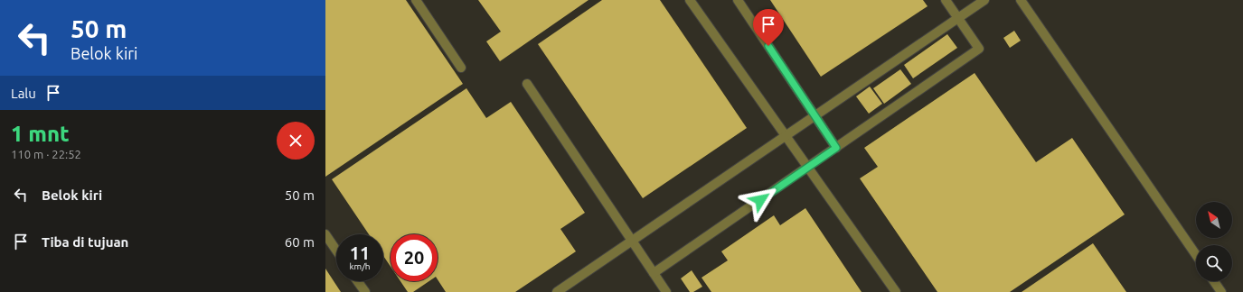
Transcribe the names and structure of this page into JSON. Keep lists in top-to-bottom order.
{
  "north": "top left",
  "page": {
    "turn": ["50 m", "Belok kiri"],
    "then": "Lalu",
    "heading": ["1 mnt", "110 m · 22:52"],
    "list": [
      {
        "name": "Belok kiri",
        "value": "50 m"
      },
      {
        "name": "Tiba di tujuan",
        "value": "60 m"
      }
    ],
    "speed": "11 km/h",
    "limit": "20"
  }
}
